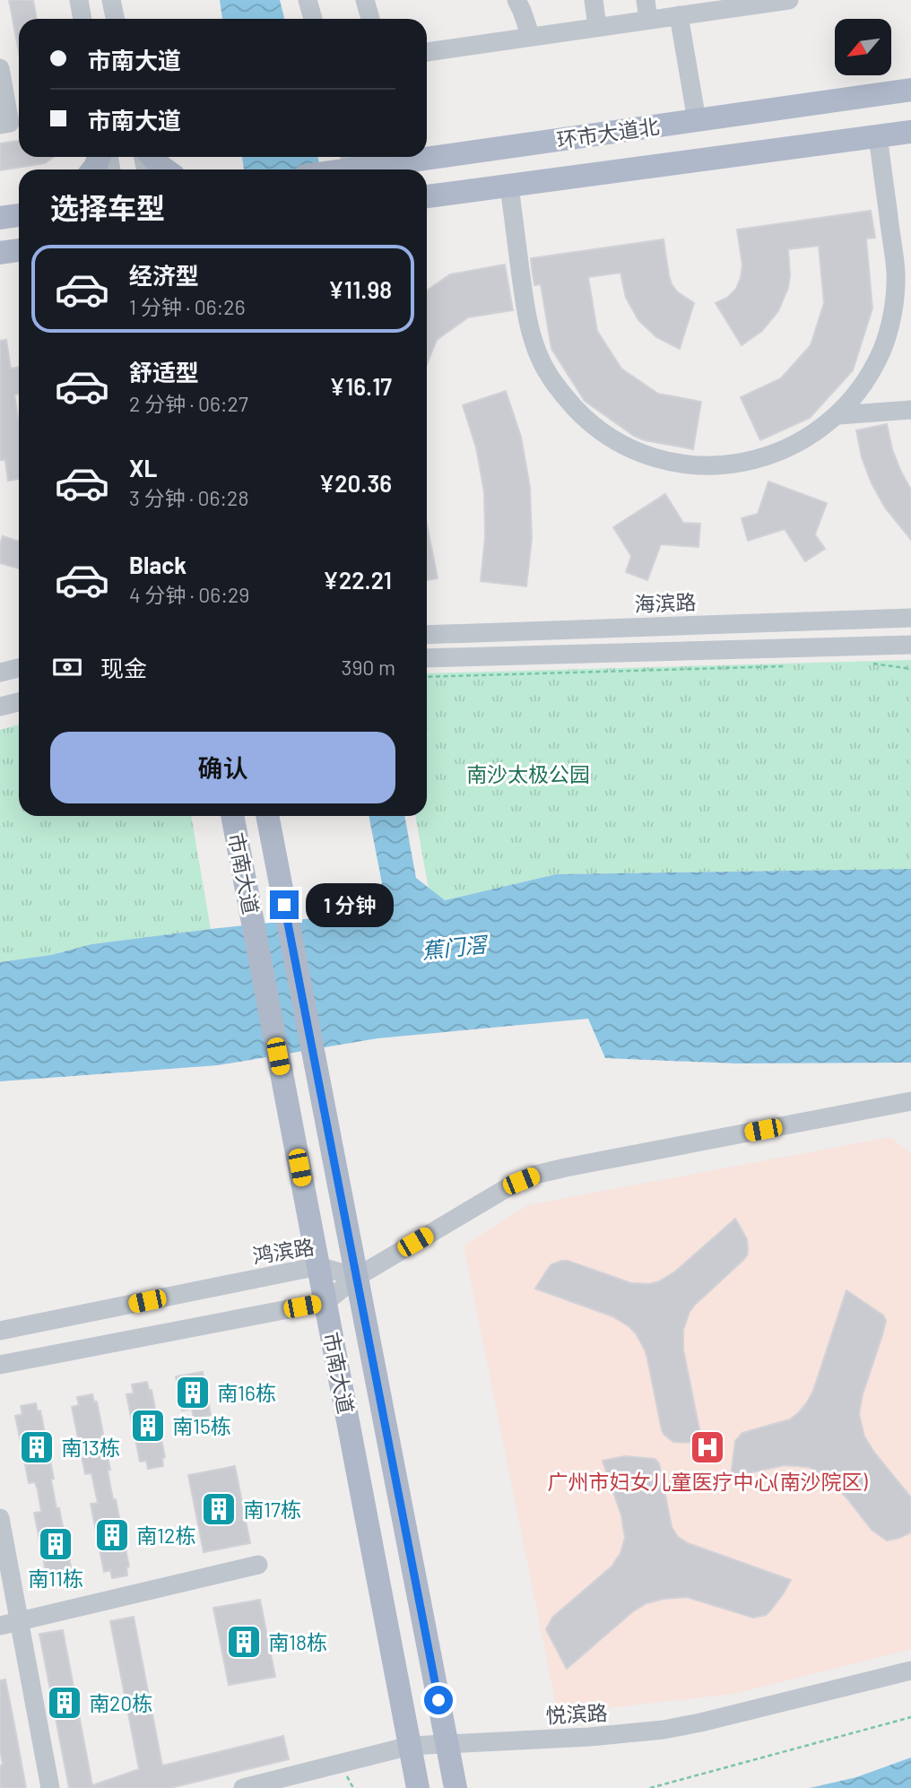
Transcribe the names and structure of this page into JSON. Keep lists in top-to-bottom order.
{
  "streets": {
    "main road": ["环市大道北", "市南大道"],
    "street": ["海滨路", "鸿滨路", "悦滨路"]
  },
  "crossings": [
    ["市南大道", "鸿滨路"],
    ["市南大道", "悦滨路"]
  ],
  "water": ["蕉门滘"],
  "parks": ["南沙太极公园"],
  "places": {
    "building": [
      "南16栋",
      "南15栋",
      "南13栋",
      "南17栋",
      "南12栋",
      "南11栋",
      "南18栋",
      "南20栋"
    ],
    "hospital": ["广州市妇女儿童医疗中心(南沙院区)"]
  },
  "north": "bottom left",
  "page": {
    "banner": ["市南大道", "市南大道"],
    "heading": "选择车型",
    "list": [
      {
        "name": "经济型",
        "note": "1 分钟 · 06:26",
        "value": "¥11.98"
      },
      {
        "name": "舒适型",
        "note": "2 分钟 · 06:27",
        "value": "¥16.17"
      },
      {
        "name": "XL",
        "note": "3 分钟 · 06:28",
        "value": "¥20.36"
      },
      {
        "name": "Black",
        "note": "4 分钟 · 06:29",
        "value": "¥22.21"
      }
    ],
    "pay": ["现金", "390 m"],
    "buttons": "确认",
    "bubble": "1 分钟"
  }
}
